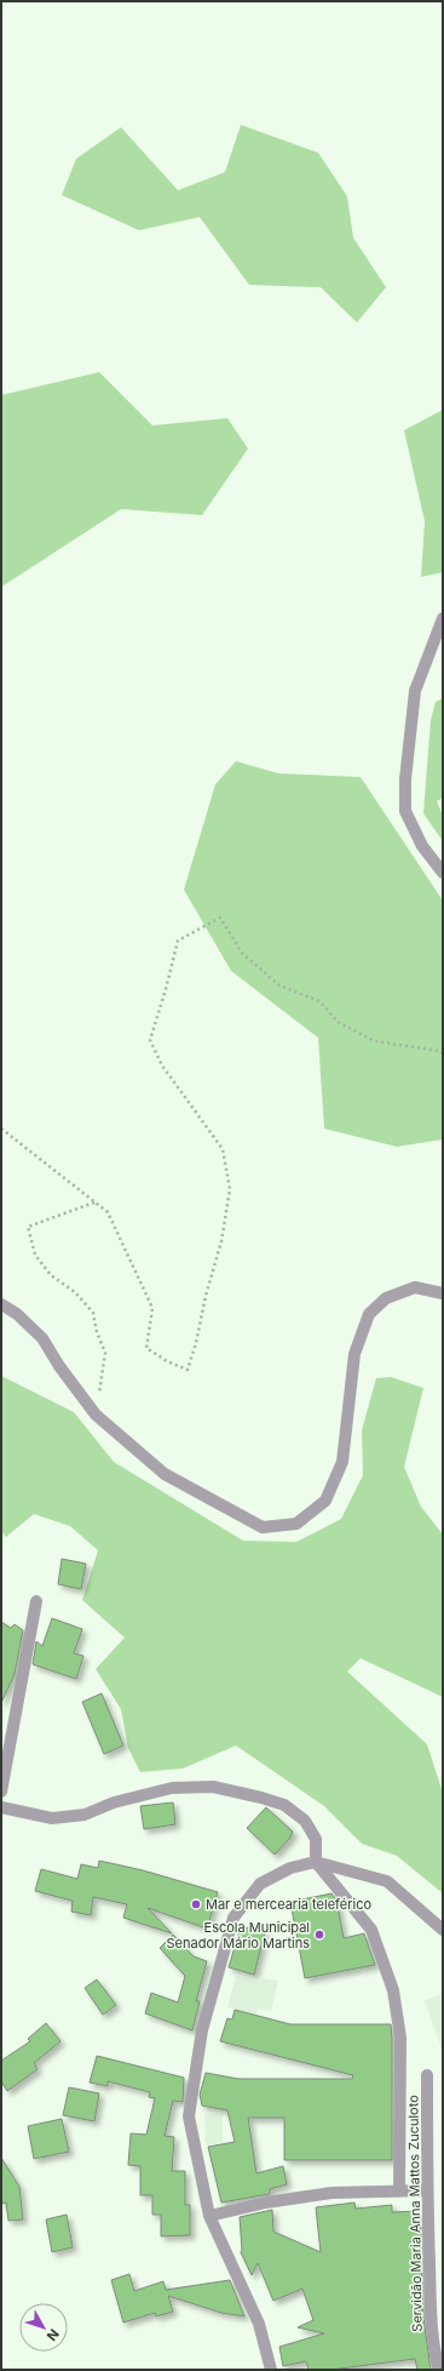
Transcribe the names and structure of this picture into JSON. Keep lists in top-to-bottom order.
{
  "streets": {
    "street": ["Servidão Maria Anna Mattos Zuculoto"]
  },
  "places": ["Mar e mercearia teleférico", "Escola Municipal Senador Mário Martins"],
  "north": "bottom right"
}
